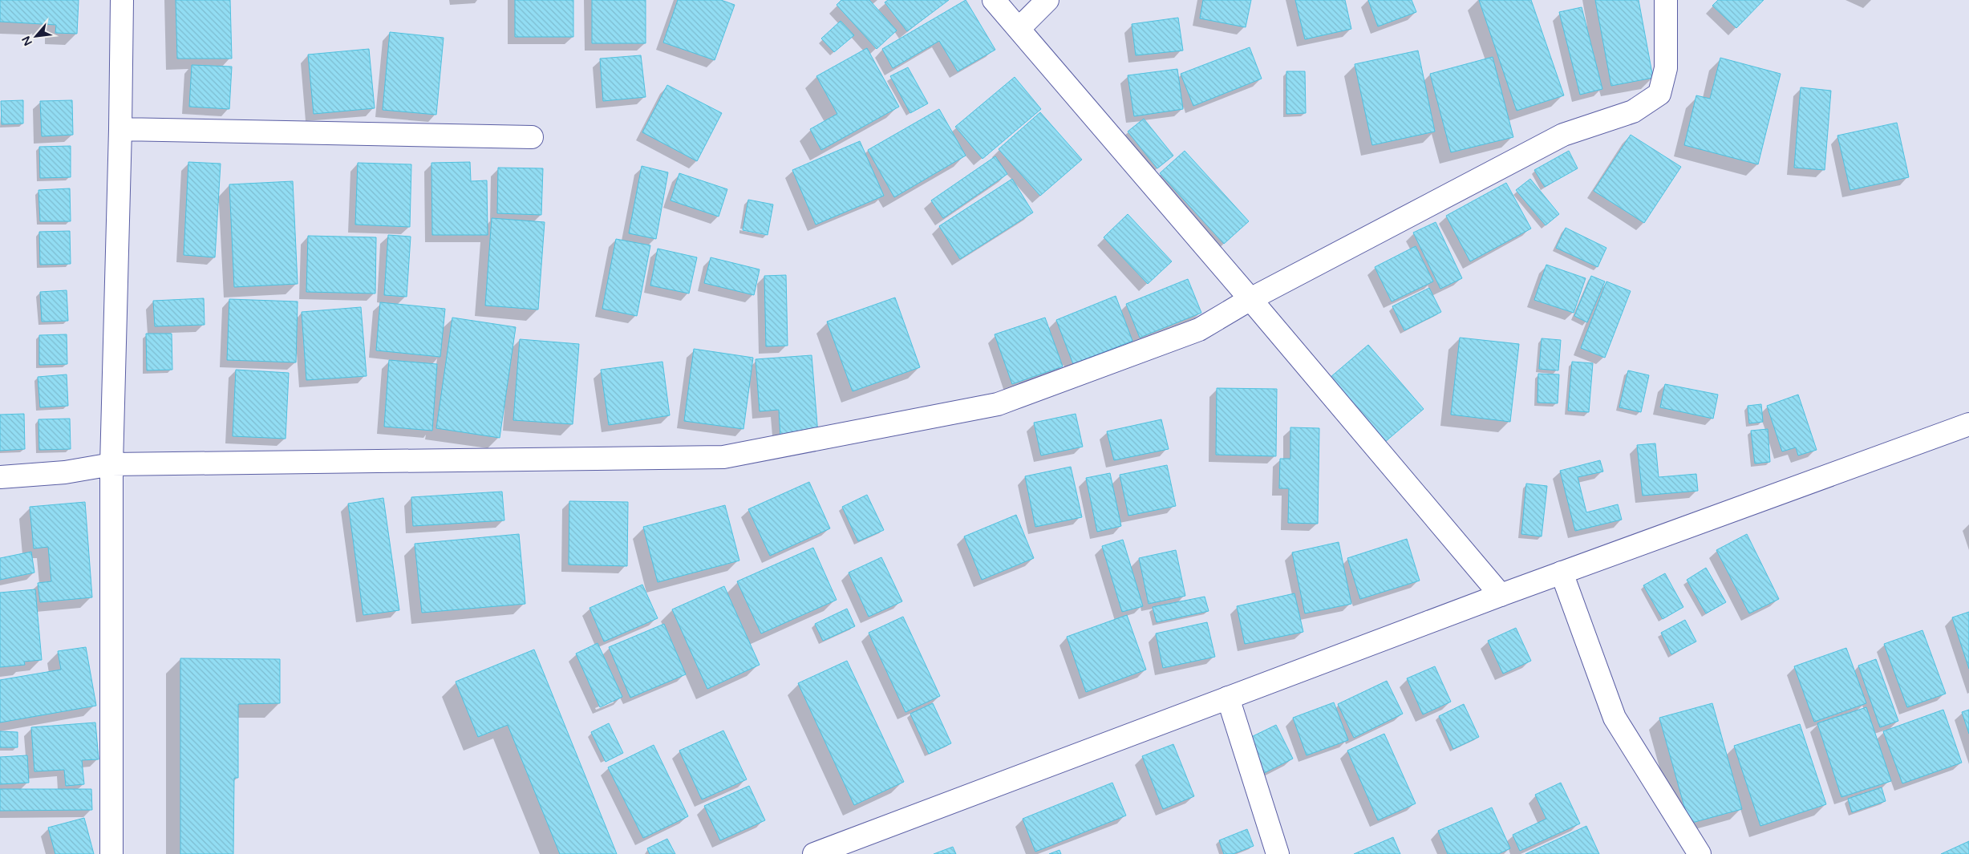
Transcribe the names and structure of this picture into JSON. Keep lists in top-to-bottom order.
{
  "north": "bottom left"
}
